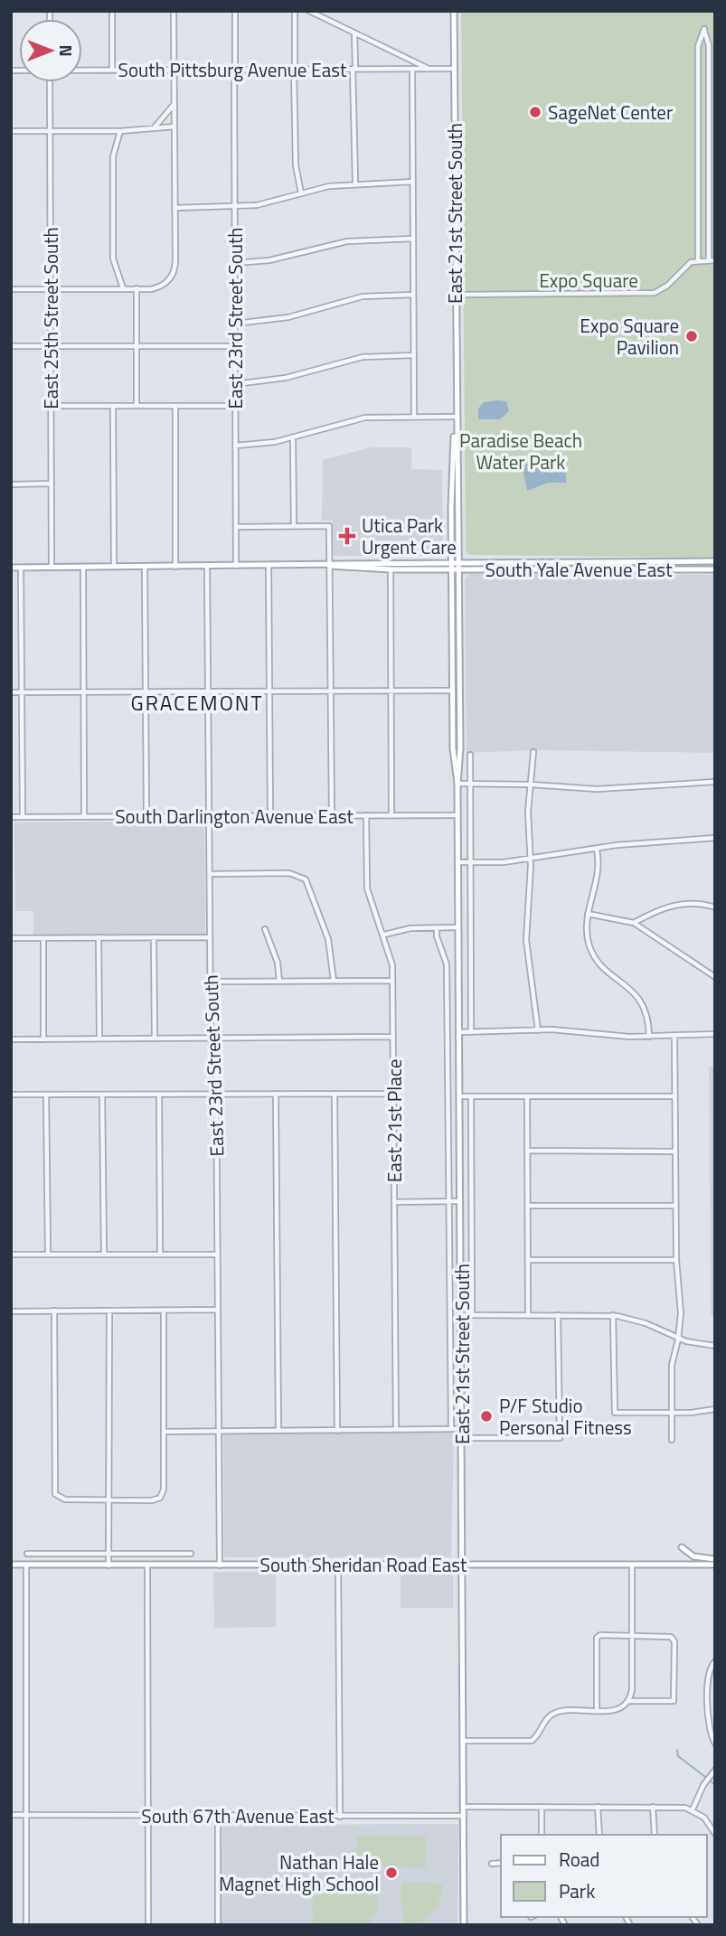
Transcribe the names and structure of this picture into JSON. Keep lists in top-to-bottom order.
{
  "streets": {
    "main road": ["East 21st Street South", "South Yale Avenue East", "South Sheridan Road East"],
    "street": [
      "South Pittsburg Avenue East",
      "East 25th Street South",
      "East 23rd Street South",
      "South Darlington Avenue East",
      "East 21st Place",
      "South 67th Avenue East"
    ]
  },
  "crossings": [
    ["South Pittsburg Avenue East", "East 21st Street South"],
    ["South Pittsburg Avenue East", "East 23rd Street South"],
    ["East 21st Street South", "South Yale Avenue East"],
    ["East 21st Street South", "South Darlington Avenue East"],
    ["East 21st Street South", "South Sheridan Road East"],
    ["East 21st Street South", "South 67th Avenue East"],
    ["East 25th Street South", "South Yale Avenue East"],
    ["East 23rd Street South", "South Yale Avenue East"],
    ["East 23rd Street South", "South Darlington Avenue East"],
    ["East 23rd Street South", "South Sheridan Road East"],
    ["South Darlington Avenue East", "East 21st Place"]
  ],
  "districts": ["GRACEMONT"],
  "parks": ["Expo Square", "Paradise Beach Water Park"],
  "places": {
    "other": [
      "SageNet Center",
      "Expo Square Pavilion",
      "P/F Studio Personal Fitness",
      "Nathan Hale Magnet High School"
    ],
    "health": ["Utica Park Urgent Care"]
  },
  "legend": ["Road", "Park"],
  "north": "right"
}
